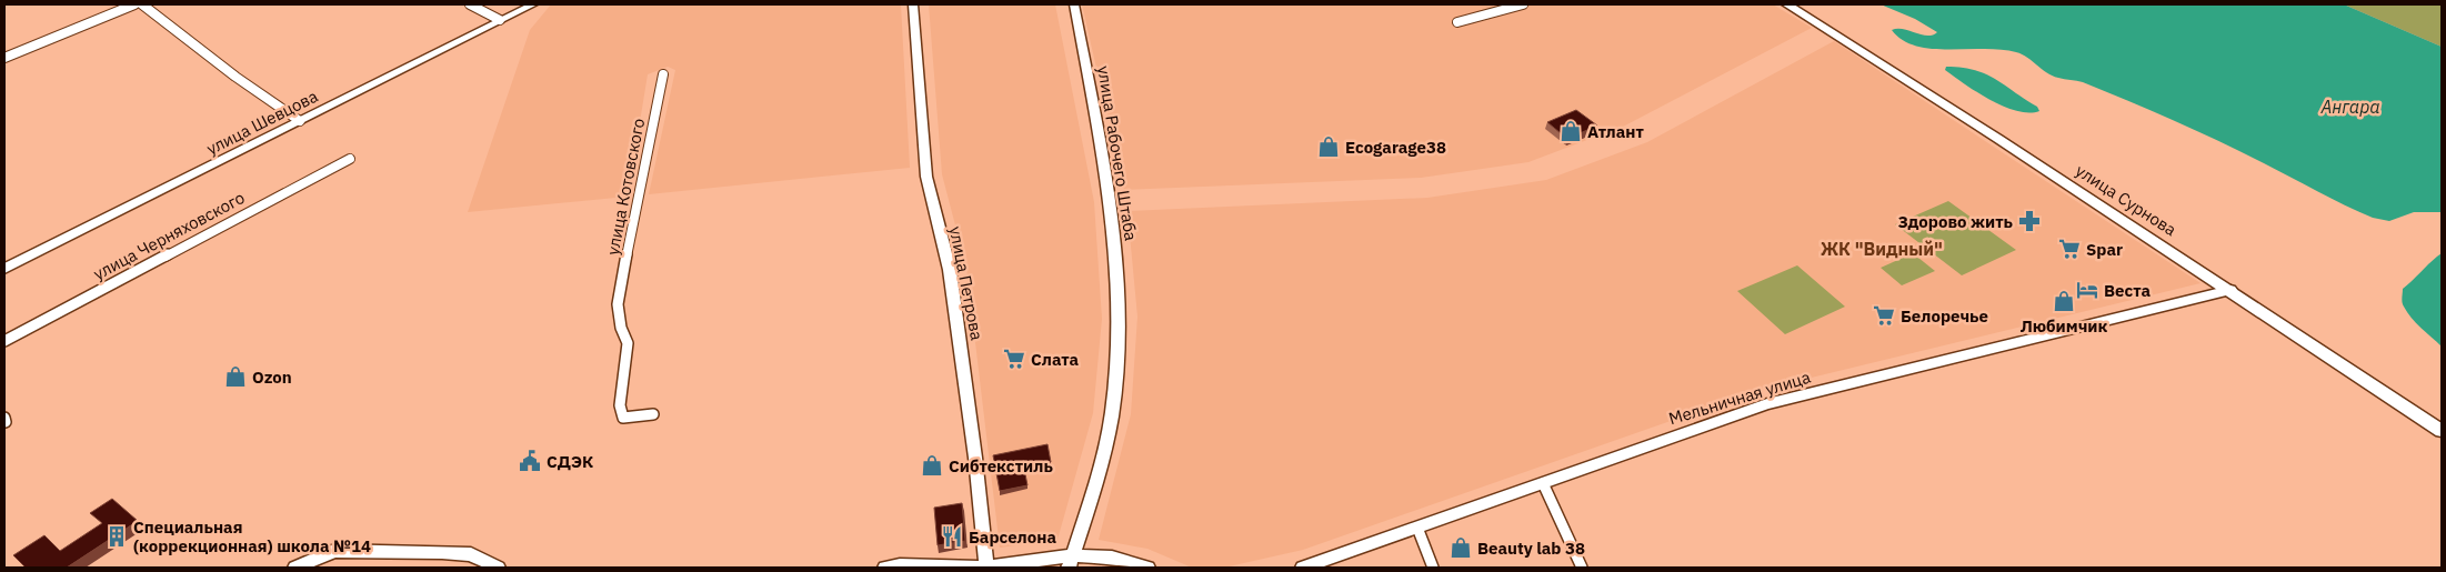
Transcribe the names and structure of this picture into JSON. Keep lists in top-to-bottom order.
{
  "streets": {
    "main road": ["улица Сурнова"],
    "street": [
      "улица Шевцова",
      "улица Рабочего Штаба",
      "улица Котовского",
      "улица Черняховского",
      "улица Петрова",
      "Мельничная улица"
    ]
  },
  "crossings": [
    ["улица Сурнова", "Мельничная улица"]
  ],
  "districts": ["ЖК \"Видный\""],
  "water": ["Ангара"],
  "places": {
    "shop": [
      "Атлант",
      "Ecogarage38",
      "Любимчик",
      "Ozon",
      "Сибтекстиль",
      "Beauty lab 38"
    ],
    "pharmacy": ["Здорово жить"],
    "supermarket": ["Spar", "Белоречье", "Слата"],
    "hotel": ["Веста"],
    "public building": ["СДЭК"],
    "building": ["Специальная (коррекционная) школа №14"],
    "restaurant": ["Барселона"]
  }
}
